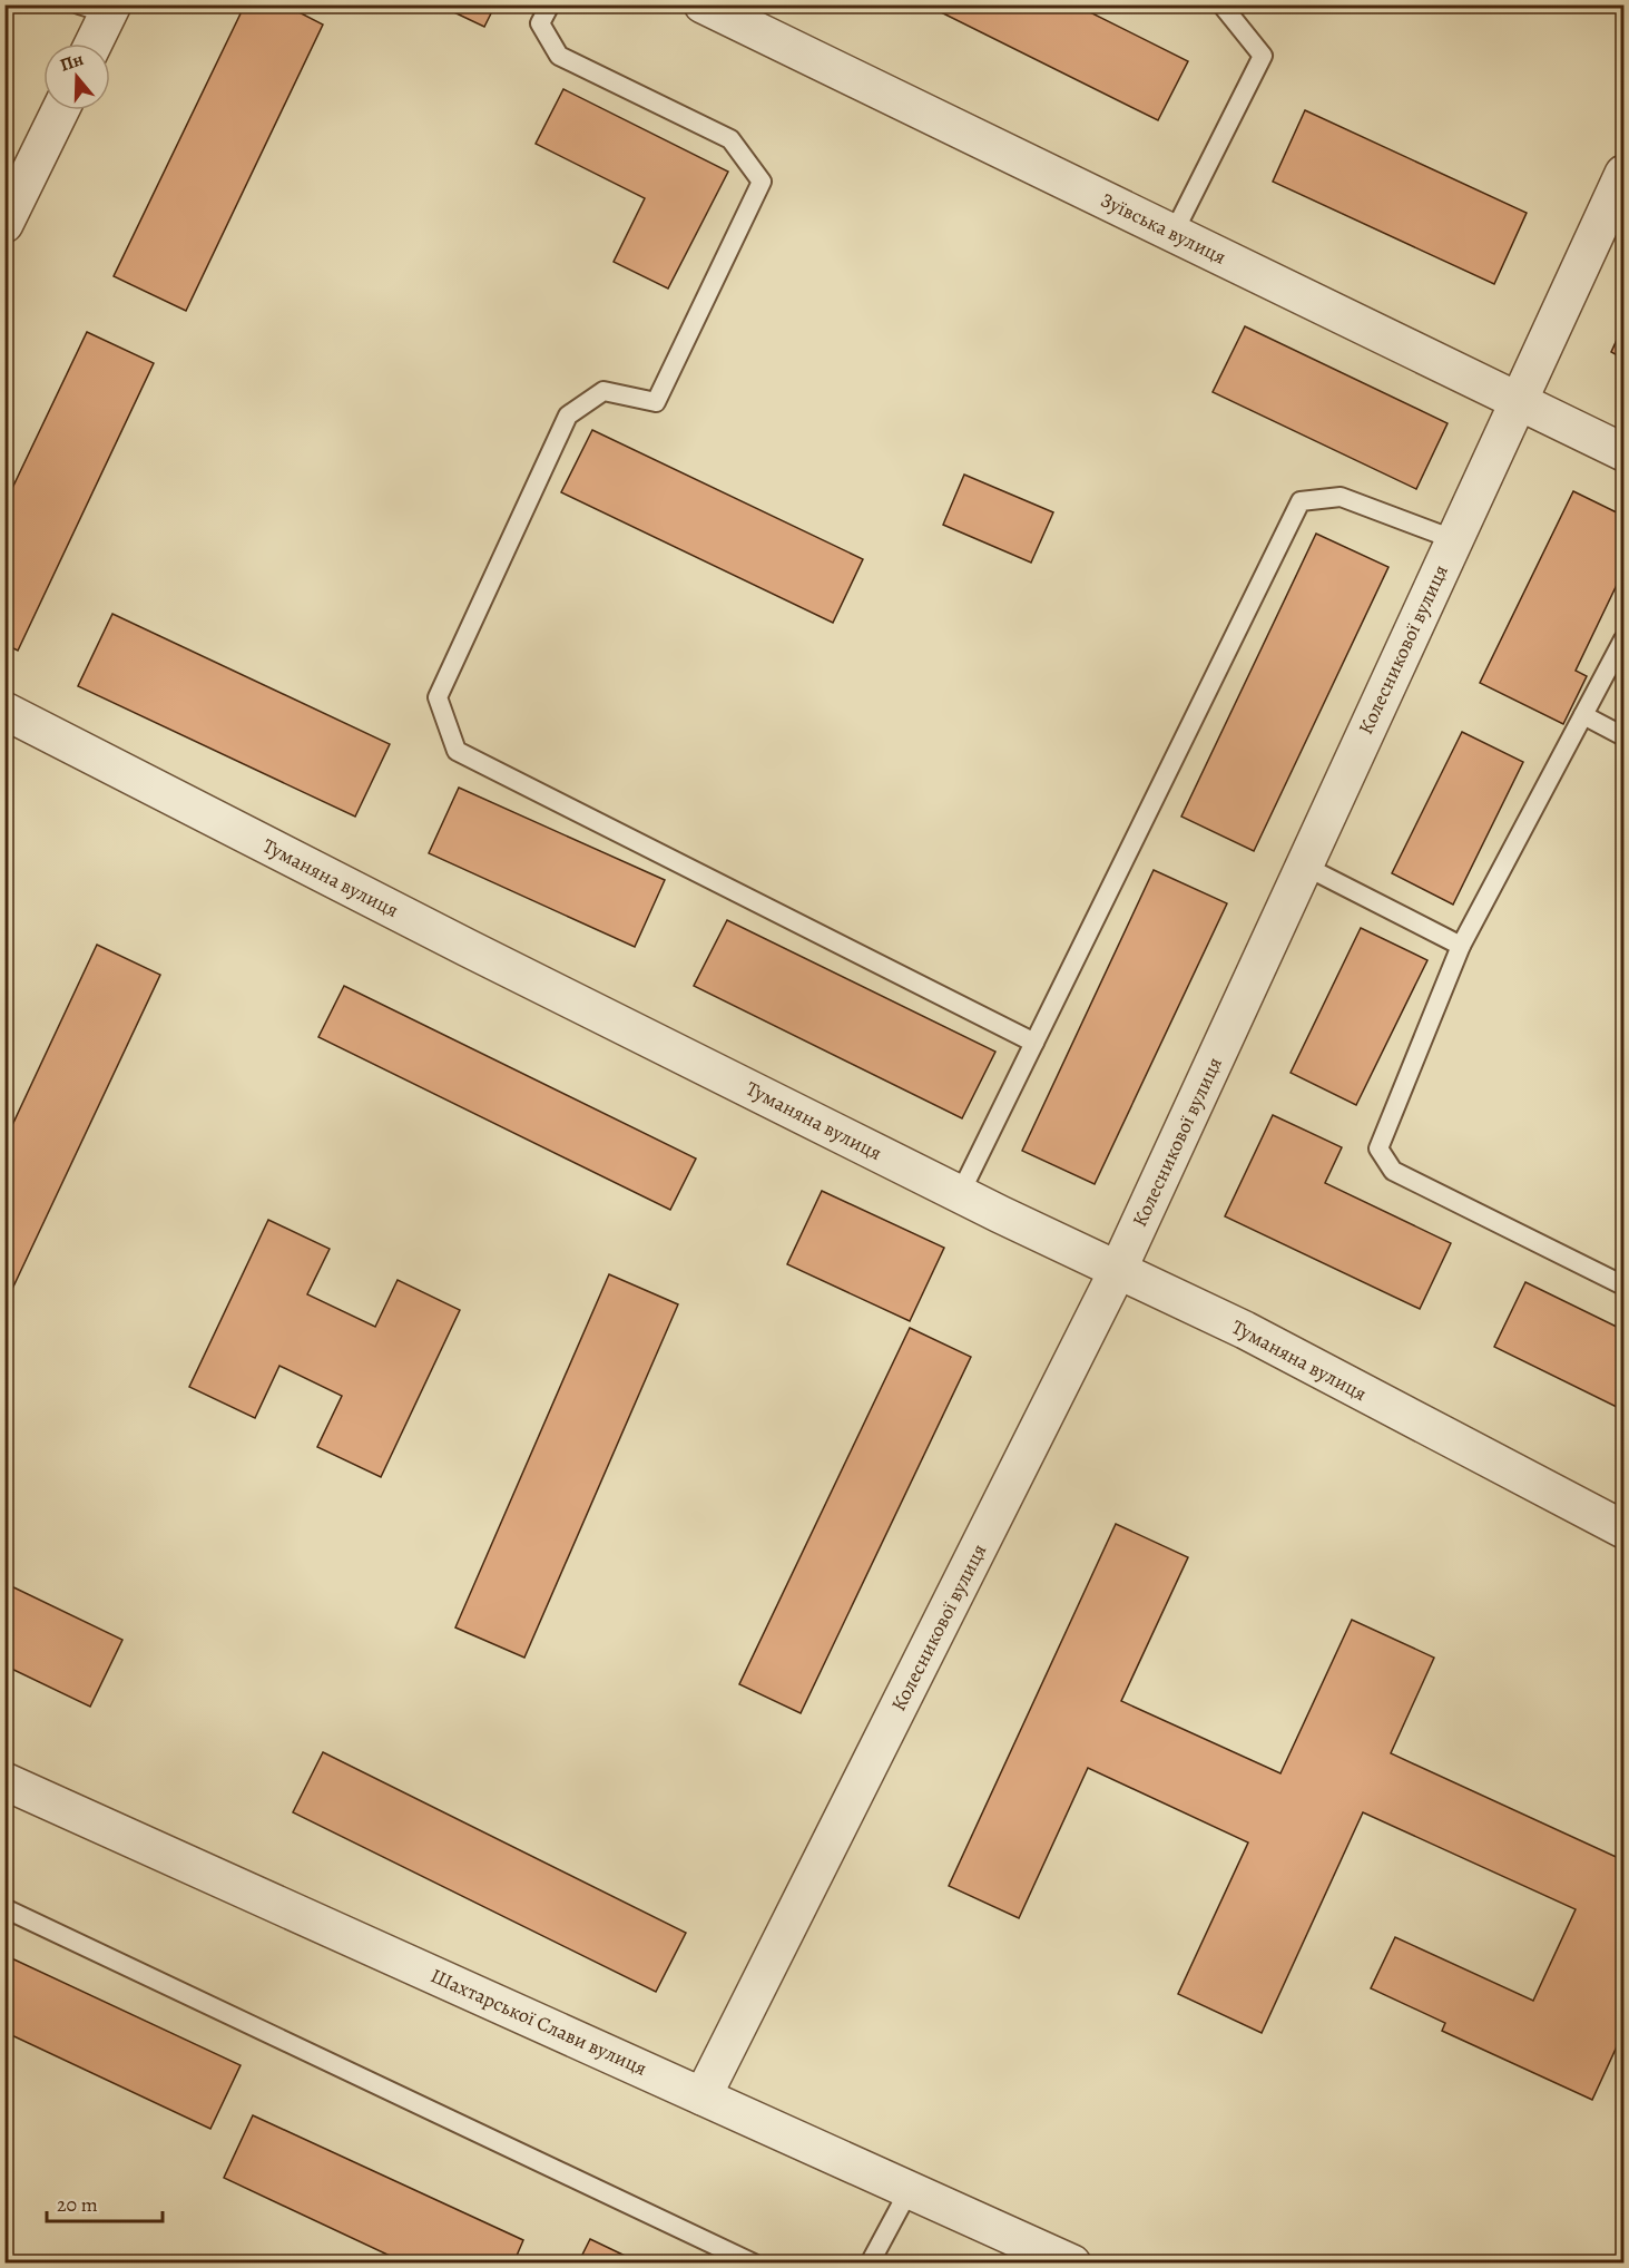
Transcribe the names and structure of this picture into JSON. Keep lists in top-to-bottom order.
{
  "streets": {
    "street": [
      "Зуївська вулиця",
      "Колесникової вулиця",
      "Туманяна вулиця",
      "Шахтарської Слави вулиця"
    ]
  },
  "crossings": [
    ["Зуївська вулиця", "Колесникової вулиця"],
    ["Колесникової вулиця", "Туманяна вулиця"],
    ["Колесникової вулиця", "Шахтарської Слави вулиця"]
  ],
  "scale_bar": "20 m",
  "north": "top"
}
